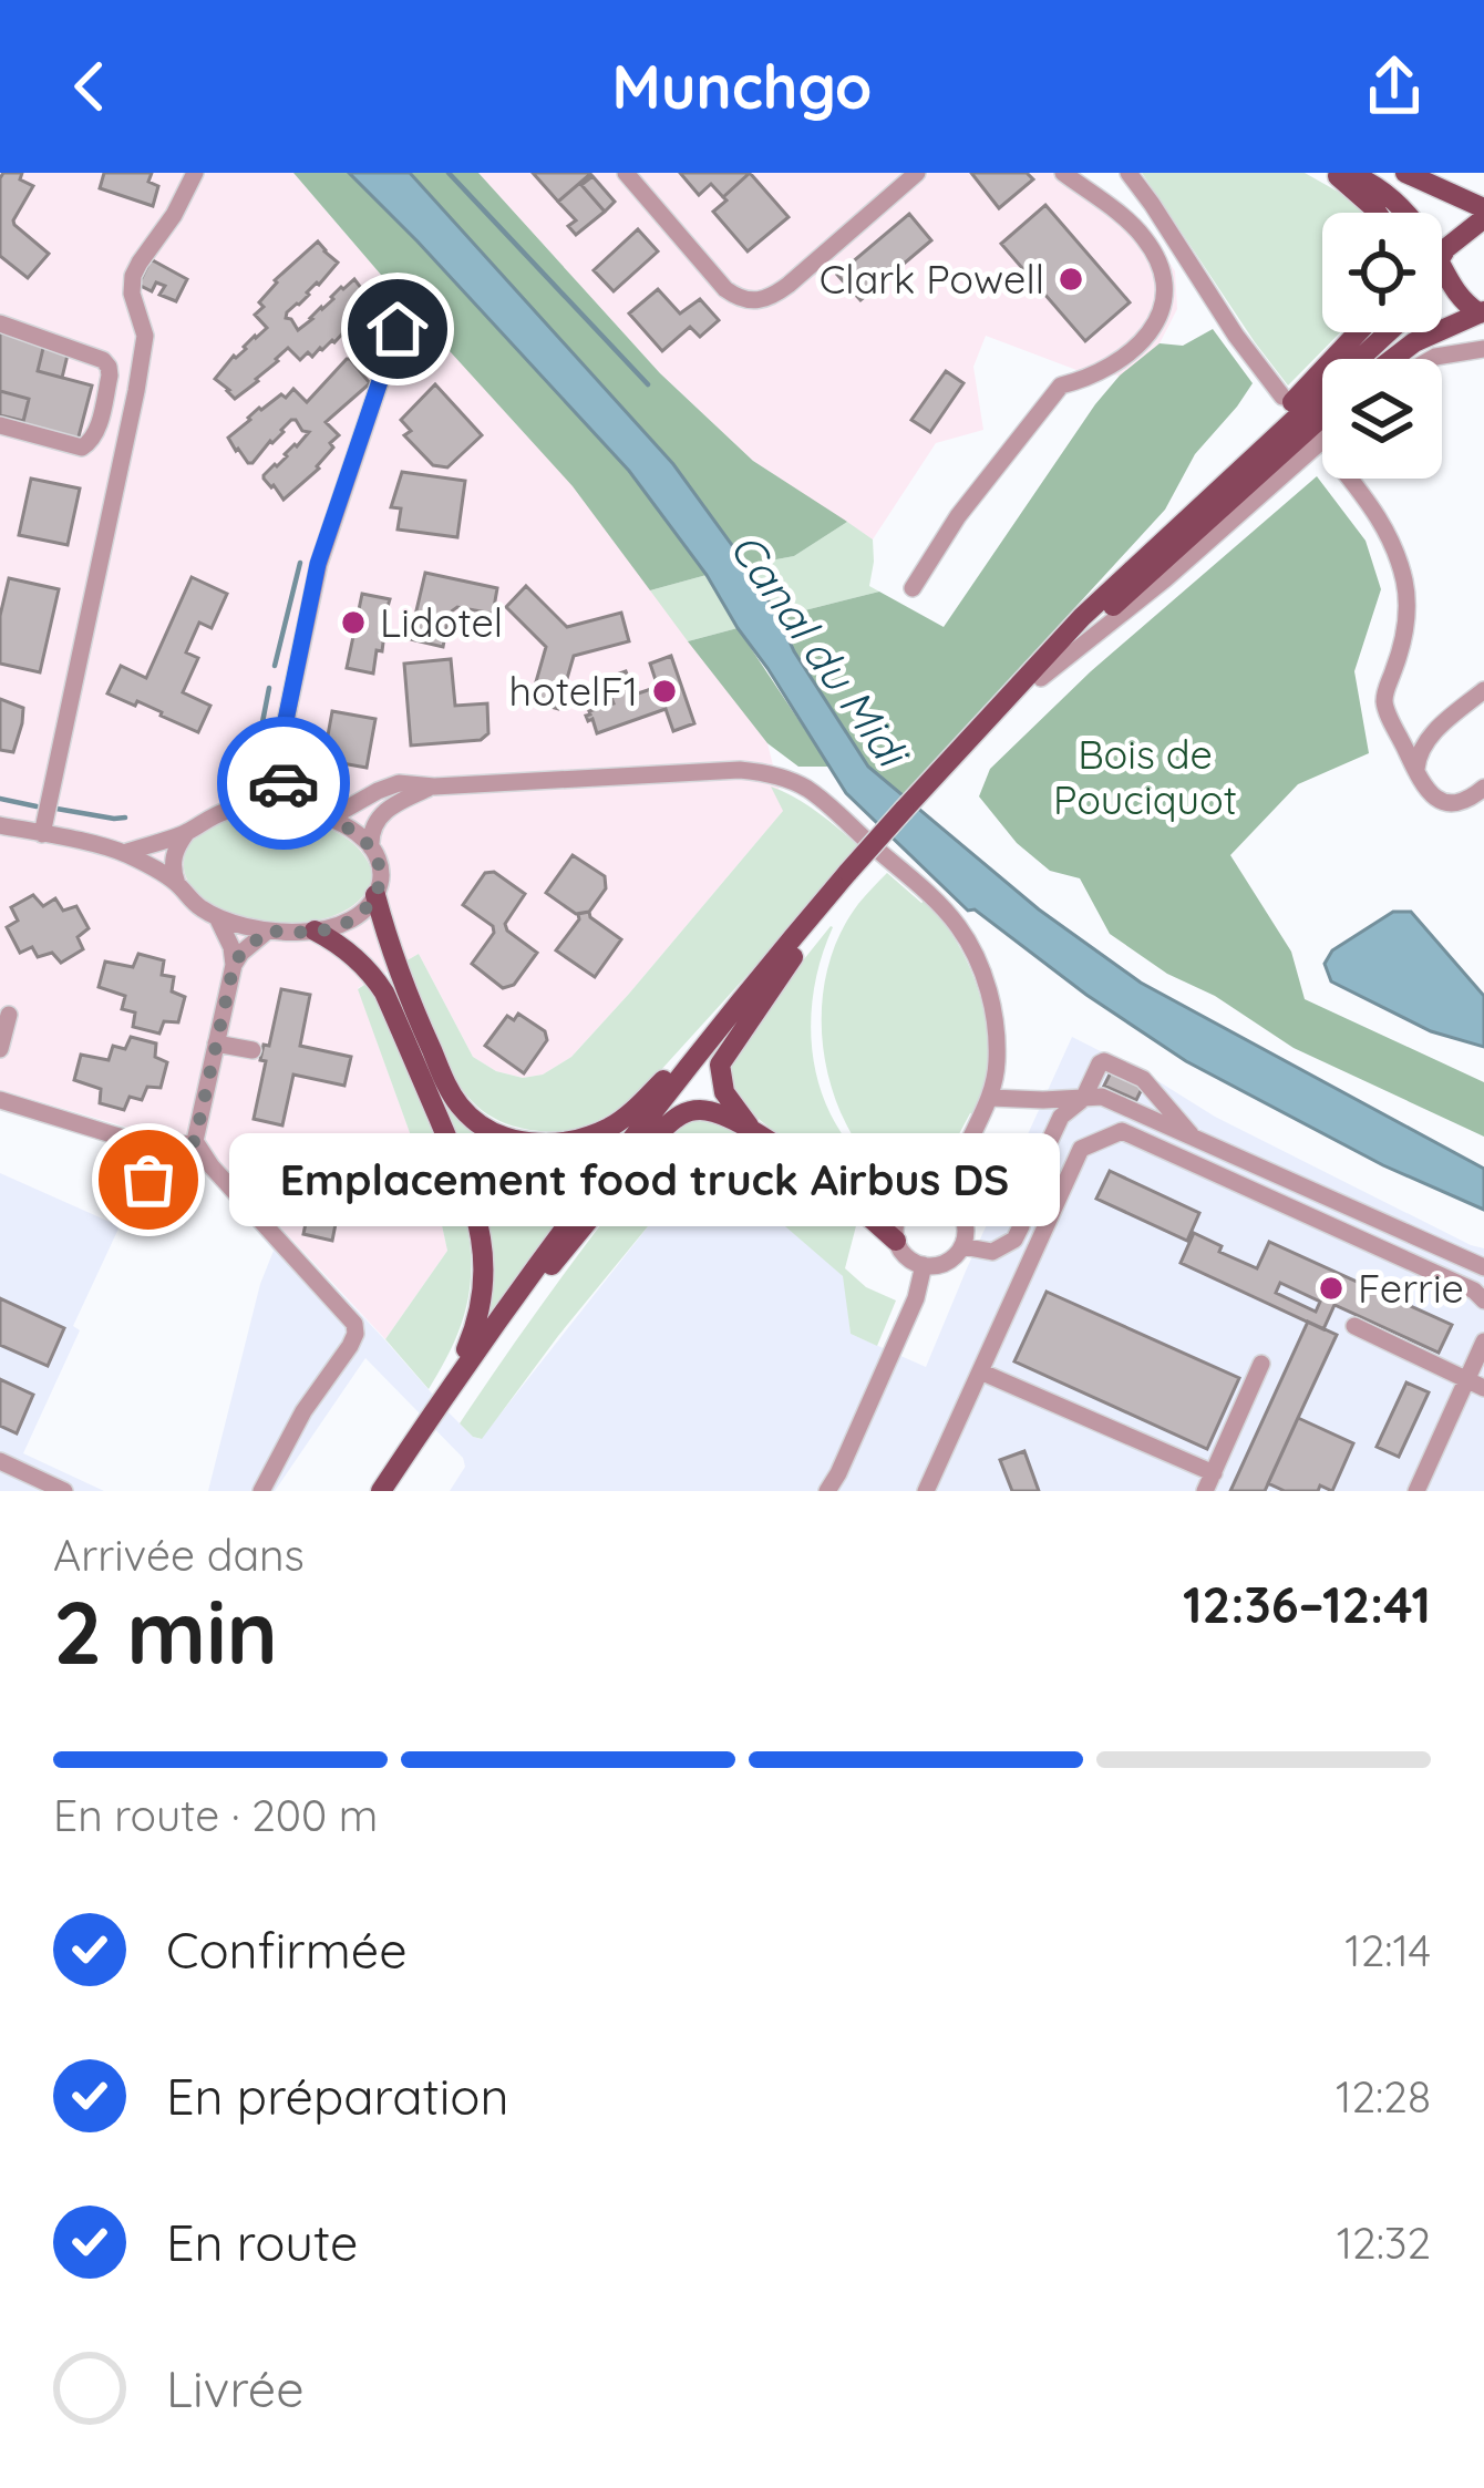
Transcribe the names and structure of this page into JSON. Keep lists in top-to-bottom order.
{
  "water": ["Canal du Midi"],
  "parks": ["Bois de Pouciquot"],
  "places": [
    "Clark Powell",
    "Lidotel",
    "hotelF1",
    "Emplacement food truck Airbus DS",
    "Ferrie"
  ],
  "page": {
    "header": "Munchgo",
    "bubble": "Emplacement food truck Airbus DS",
    "heading": ["2 min", "Arrivée dans", "12:36–12:41"],
    "bar": "En route · 200 m",
    "list": [
      ["Confirmée", "12:14"],
      ["En préparation", "12:28"],
      ["En route", "12:32"],
      "Livrée"
    ]
  }
}
